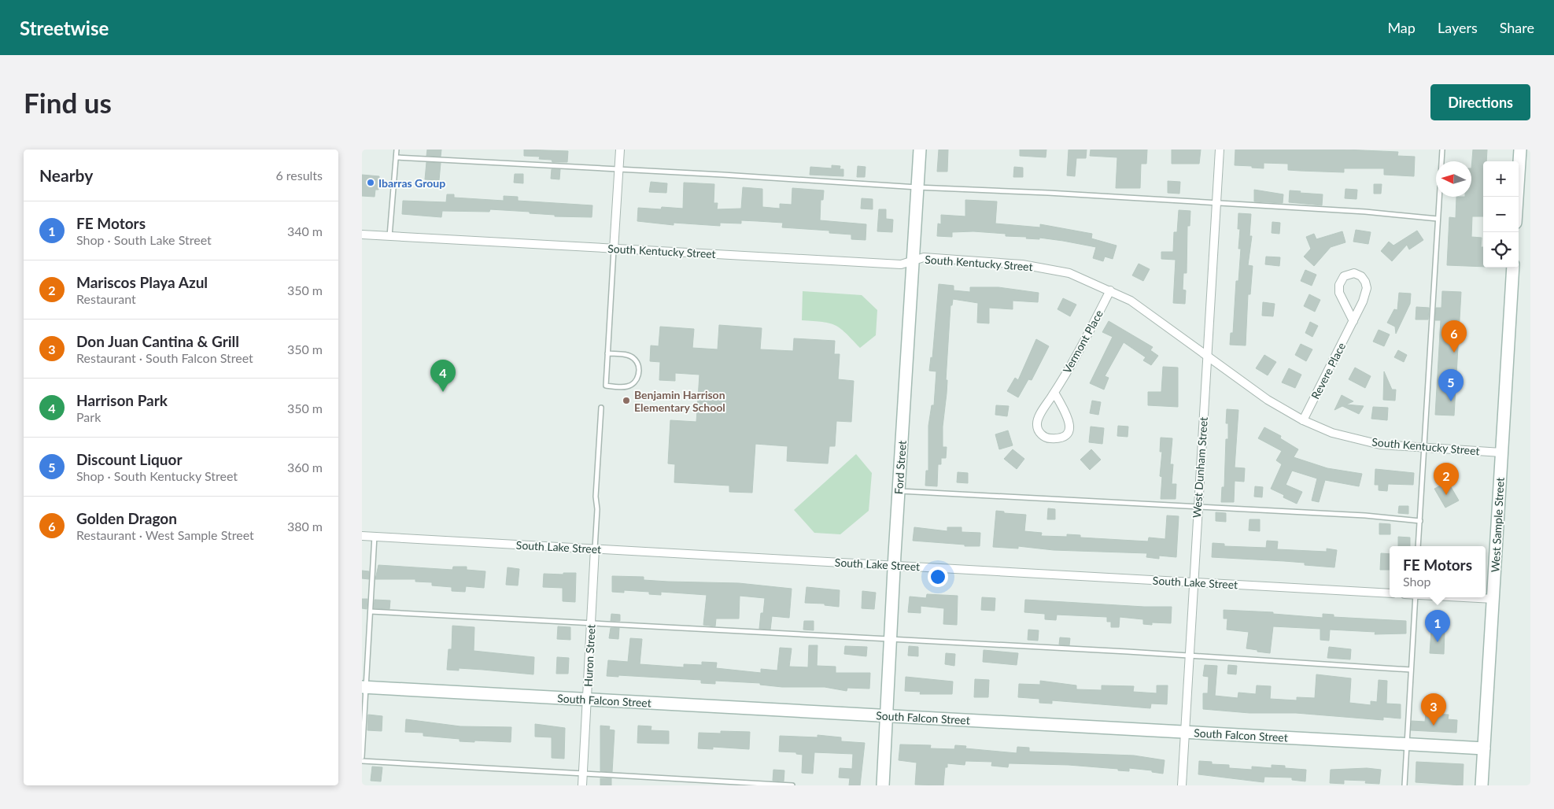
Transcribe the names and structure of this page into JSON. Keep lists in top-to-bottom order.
{
  "streets": {
    "street": [
      "South Kentucky Street",
      "Vermont Place",
      "Revere Place",
      "Ford Street",
      "West Dunham Street",
      "West Sample Street",
      "South Lake Street",
      "Huron Street",
      "South Falcon Street"
    ]
  },
  "crossings": [
    ["South Kentucky Street", "Vermont Place"],
    ["South Kentucky Street", "Revere Place"],
    ["South Kentucky Street", "Ford Street"],
    ["South Kentucky Street", "West Dunham Street"],
    ["South Kentucky Street", "West Sample Street"],
    ["Ford Street", "South Lake Street"],
    ["Ford Street", "South Falcon Street"],
    ["West Dunham Street", "South Lake Street"],
    ["West Dunham Street", "South Falcon Street"],
    ["West Sample Street", "South Falcon Street"],
    ["South Lake Street", "Huron Street"],
    ["Huron Street", "South Falcon Street"]
  ],
  "places": ["Ibarras Group", "Benjamin Harrison Elementary School"],
  "north": "left",
  "page": {
    "header": "Streetwise",
    "nav": ["Map", "Layers", "Share"],
    "buttons": "Directions",
    "title": "Find us",
    "heading": ["Nearby", "6 results"],
    "map_buttons": ["+", "−"],
    "list": [
      {
        "mark": "1",
        "name": "FE Motors",
        "note": "Shop · South Lake Street",
        "value": "340 m"
      },
      {
        "mark": "2",
        "name": "Mariscos Playa Azul",
        "note": "Restaurant",
        "value": "350 m"
      },
      {
        "mark": "3",
        "name": "Don Juan Cantina & Grill",
        "note": "Restaurant · South Falcon Street",
        "value": "350 m"
      },
      {
        "mark": "4",
        "name": "Harrison Park",
        "note": "Park",
        "value": "350 m"
      },
      {
        "mark": "5",
        "name": "Discount Liquor",
        "note": "Shop · South Kentucky Street",
        "value": "360 m"
      },
      {
        "mark": "6",
        "name": "Golden Dragon",
        "note": "Restaurant · West Sample Street",
        "value": "380 m"
      }
    ],
    "pins": [
      "6",
      "4",
      "5",
      "2",
      "1",
      "3"
    ],
    "popup": ["FE Motors", "Shop"]
  }
}
